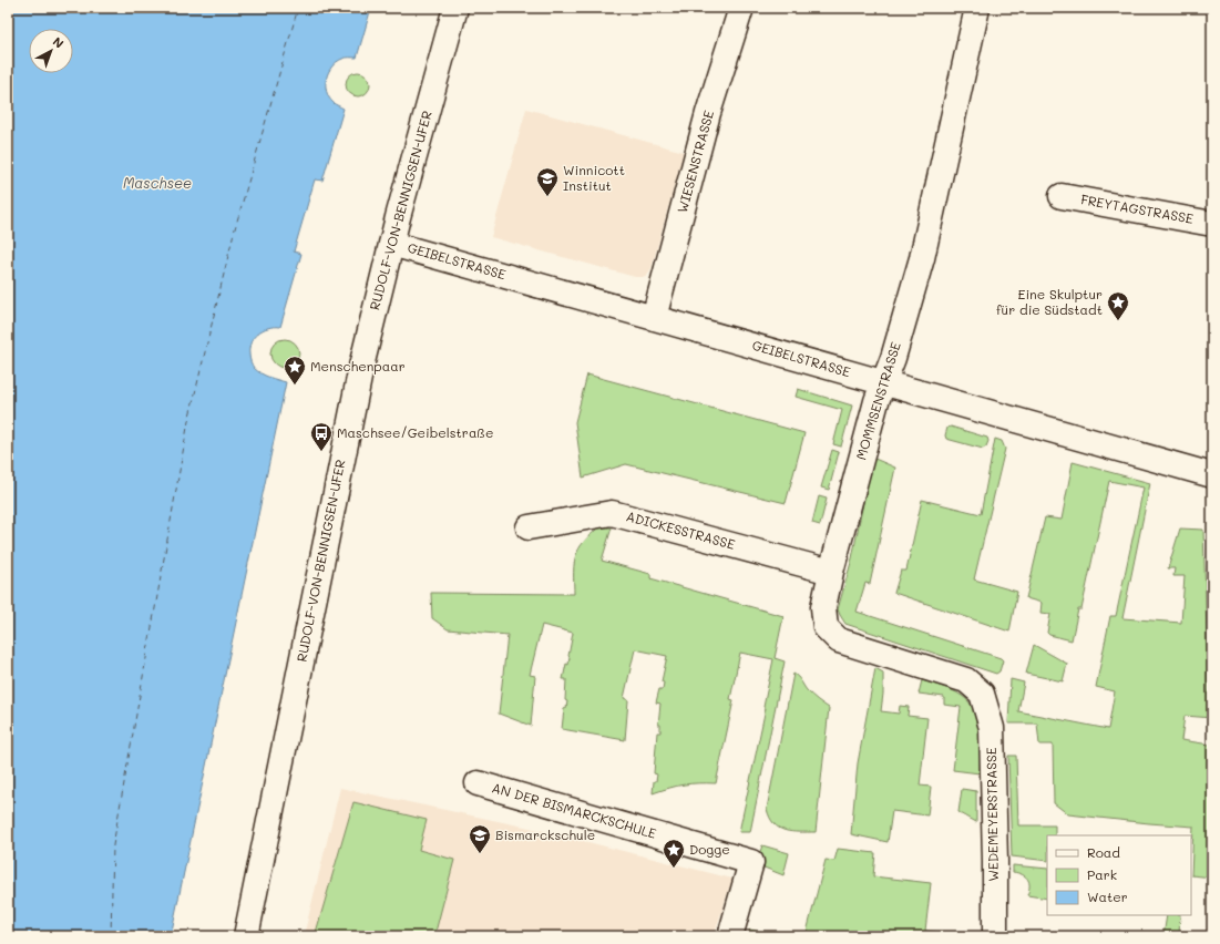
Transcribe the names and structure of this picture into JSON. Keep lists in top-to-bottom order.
{
  "streets": {
    "street": [
      "WIESENSTRASSE",
      "FREYTAGSTRASSE",
      "RUDOLF-VON-BENNIGSEN-UFER",
      "GEIBELSTRASSE",
      "MOMMSENSTRASSE",
      "ADICKESSTRASSE",
      "AN DER BISMARCKSCHULE",
      "WEDEMEYERSTRASSE"
    ]
  },
  "crossings": [
    ["WIESENSTRASSE", "GEIBELSTRASSE"],
    ["RUDOLF-VON-BENNIGSEN-UFER", "GEIBELSTRASSE"],
    ["GEIBELSTRASSE", "MOMMSENSTRASSE"],
    ["MOMMSENSTRASSE", "ADICKESSTRASSE"],
    ["MOMMSENSTRASSE", "WEDEMEYERSTRASSE"]
  ],
  "water": ["Maschsee"],
  "places": {
    "school or university": ["Winnicott Institut", "Bismarckschule"],
    "place": ["Eine Skulptur für die Südstadt", "Menschenpaar", "Dogge"],
    "bus stop": ["Maschsee/Geibelstraße"]
  },
  "legend": ["Road", "Park", "Water"],
  "north": "top right"
}
